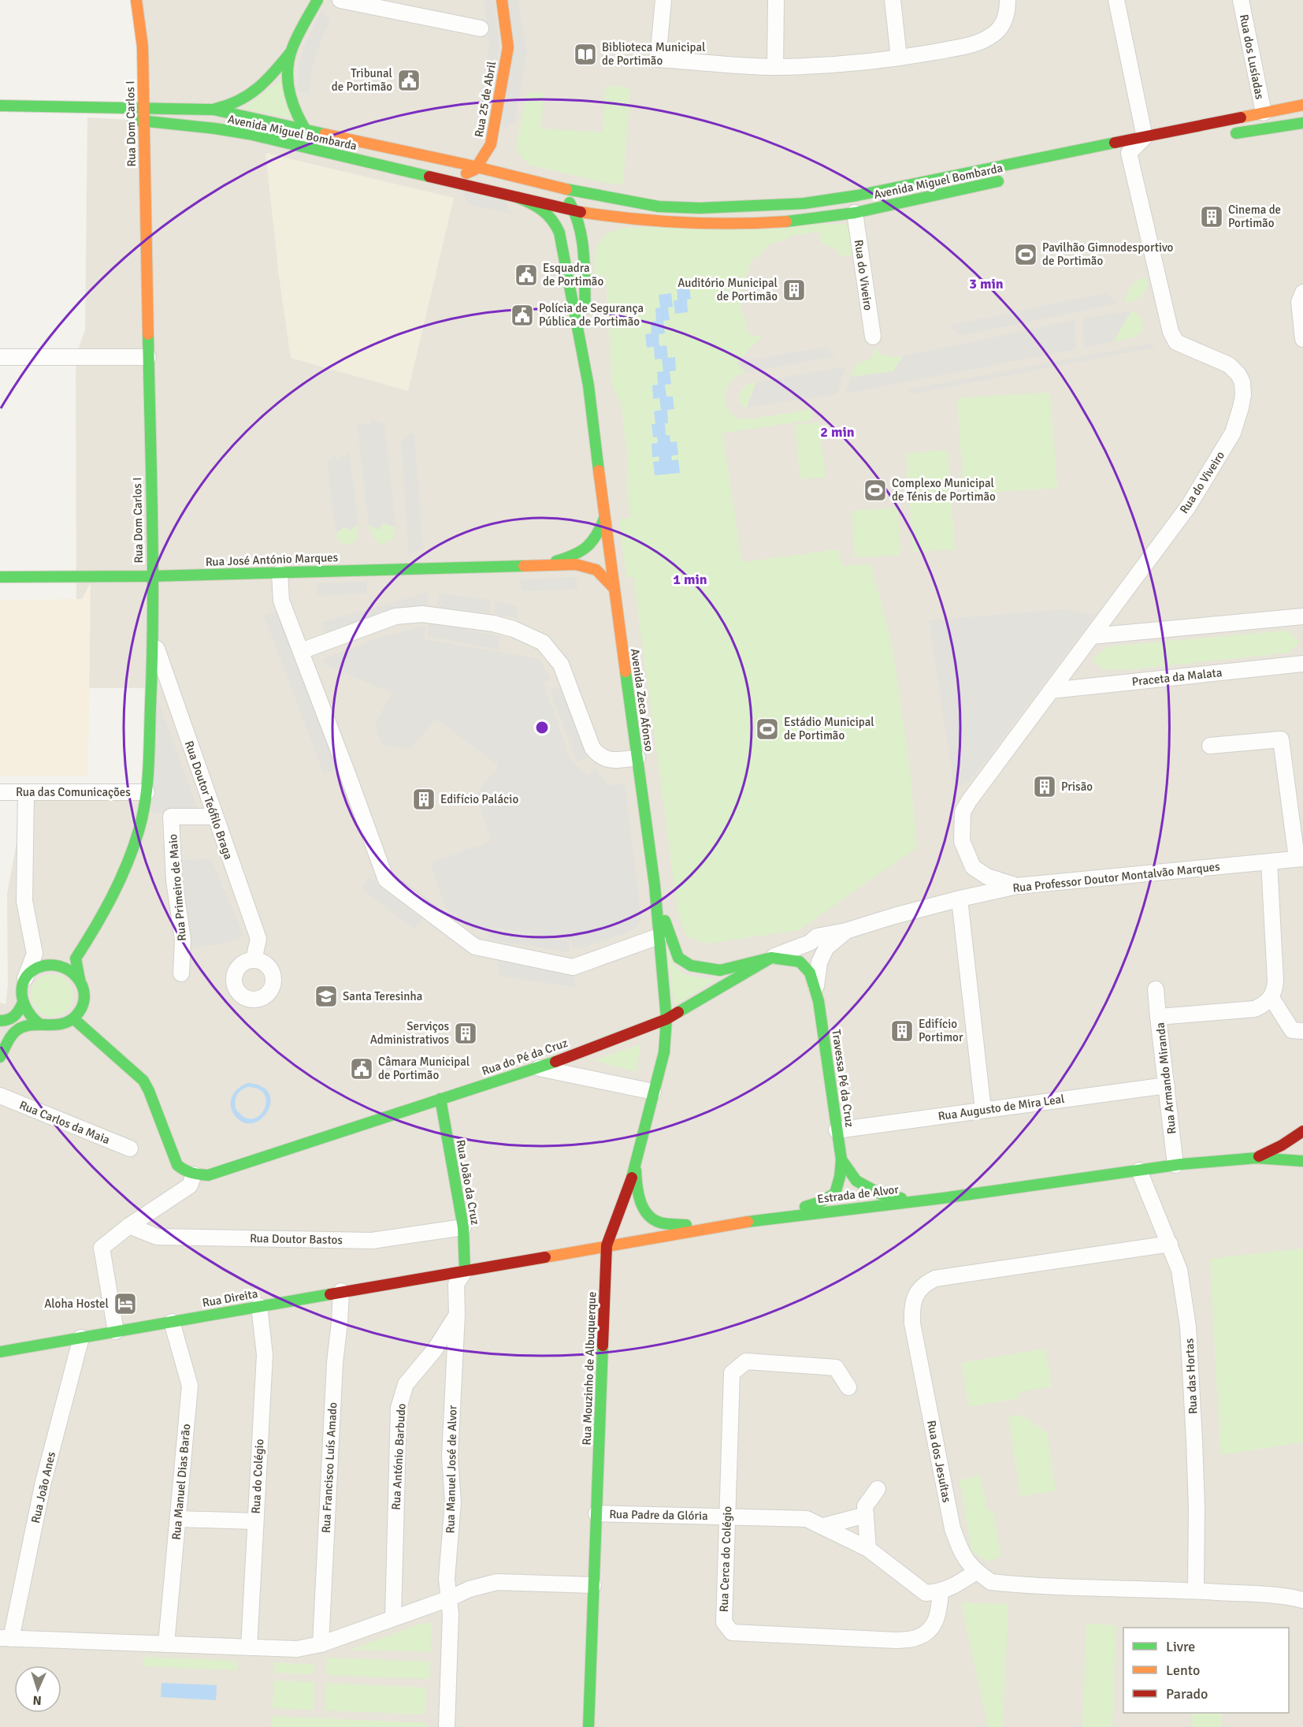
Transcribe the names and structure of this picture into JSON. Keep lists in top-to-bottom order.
{
  "streets": {
    "street": [
      "Rua dos Lusíadas",
      "Rua 25 de Abril",
      "Rua Dom Carlos I",
      "Avenida Miguel Bombarda",
      "Rua do Viveiro",
      "Rua José António Marques",
      "Praceta da Malata",
      "Avenida Zeca Afonso",
      "Rua das Comunicações",
      "Rua Doutor Teófilo Braga",
      "Rua Professor Doutor Montalvão Marques",
      "Rua Primeiro de Maio",
      "Rua do Pé da Cruz",
      "Travessa Pé da Cruz",
      "Rua Armando Miranda",
      "Rua Augusto de Mira Leal",
      "Rua Carlos da Maia",
      "Rua João da Cruz",
      "Estrada de Alvor",
      "Rua Doutor Bastos",
      "Rua Direita",
      "Rua Mouzinho de Albuquerque",
      "Rua das Hortas",
      "Rua António Barbudo",
      "Rua dos Jesuítas",
      "Rua Francisco Luís Amado",
      "Rua Manuel José de Alvor",
      "Rua do Colégio",
      "Rua Manuel Dias Barão",
      "Rua João Anes",
      "Rua Padre da Glória",
      "Rua Cerca do Colégio"
    ]
  },
  "crossings": [
    ["Rua dos Lusíadas", "Avenida Miguel Bombarda"],
    ["Rua 25 de Abril", "Avenida Miguel Bombarda"],
    ["Rua Dom Carlos I", "Avenida Miguel Bombarda"],
    ["Rua Dom Carlos I", "Rua José António Marques"],
    ["Rua Dom Carlos I", "Rua das Comunicações"],
    ["Rua Dom Carlos I", "Rua Doutor Teófilo Braga"],
    ["Avenida Miguel Bombarda", "Rua do Viveiro"],
    ["Avenida Miguel Bombarda", "Avenida Zeca Afonso"],
    ["Rua do Viveiro", "Praceta da Malata"],
    ["Rua do Viveiro", "Rua Professor Doutor Montalvão Marques"],
    ["Rua José António Marques", "Avenida Zeca Afonso"],
    ["Avenida Zeca Afonso", "Rua do Pé da Cruz"],
    ["Avenida Zeca Afonso", "Rua Mouzinho de Albuquerque"],
    ["Rua Doutor Teófilo Braga", "Rua Primeiro de Maio"],
    ["Rua Professor Doutor Montalvão Marques", "Rua do Pé da Cruz"],
    ["Rua Professor Doutor Montalvão Marques", "Travessa Pé da Cruz"],
    ["Rua do Pé da Cruz", "Travessa Pé da Cruz"],
    ["Rua do Pé da Cruz", "Rua João da Cruz"],
    ["Rua do Pé da Cruz", "Rua Mouzinho de Albuquerque"],
    ["Travessa Pé da Cruz", "Rua Augusto de Mira Leal"],
    ["Rua Armando Miranda", "Rua Augusto de Mira Leal"],
    ["Rua Armando Miranda", "Estrada de Alvor"],
    ["Rua João da Cruz", "Estrada de Alvor"],
    ["Rua João da Cruz", "Rua Doutor Bastos"],
    ["Rua João da Cruz", "Rua Direita"],
    ["Rua João da Cruz", "Rua Manuel José de Alvor"],
    ["Estrada de Alvor", "Rua Direita"],
    ["Estrada de Alvor", "Rua Mouzinho de Albuquerque"],
    ["Estrada de Alvor", "Rua das Hortas"],
    ["Estrada de Alvor", "Rua Manuel José de Alvor"],
    ["Rua Direita", "Rua Francisco Luís Amado"],
    ["Rua Direita", "Rua Manuel José de Alvor"],
    ["Rua Direita", "Rua do Colégio"],
    ["Rua Direita", "Rua Manuel Dias Barão"],
    ["Rua Direita", "Rua João Anes"],
    ["Rua Mouzinho de Albuquerque", "Rua Padre da Glória"],
    ["Rua das Hortas", "Rua dos Jesuítas"],
    ["Rua António Barbudo", "Rua Manuel José de Alvor"],
    ["Rua Padre da Glória", "Rua Cerca do Colégio"]
  ],
  "places": {
    "library": ["Biblioteca Municipal de Portimão"],
    "public building": [
      "Tribunal de Portimão",
      "Esquadra de Portimão",
      "Polícia de Segurança Pública de Portimão",
      "Câmara Municipal de Portimão"
    ],
    "building": [
      "Cinema de Portimão",
      "Auditório Municipal de Portimão",
      "Prisão",
      "Edifício Palácio",
      "Edifício Portimor",
      "Serviços Administrativos"
    ],
    "sports": ["Pavilhão Gimnodesportivo de Portimão", "Complexo Municipal de Ténis de Portimão", "Estádio Municipal de Portimão"],
    "school or university": ["Santa Teresinha"],
    "hotel": ["Aloha Hostel"]
  },
  "legend": ["Livre", "Lento", "Parado"],
  "north": "bottom",
  "rings": ["3 min", "2 min", "1 min"]
}
